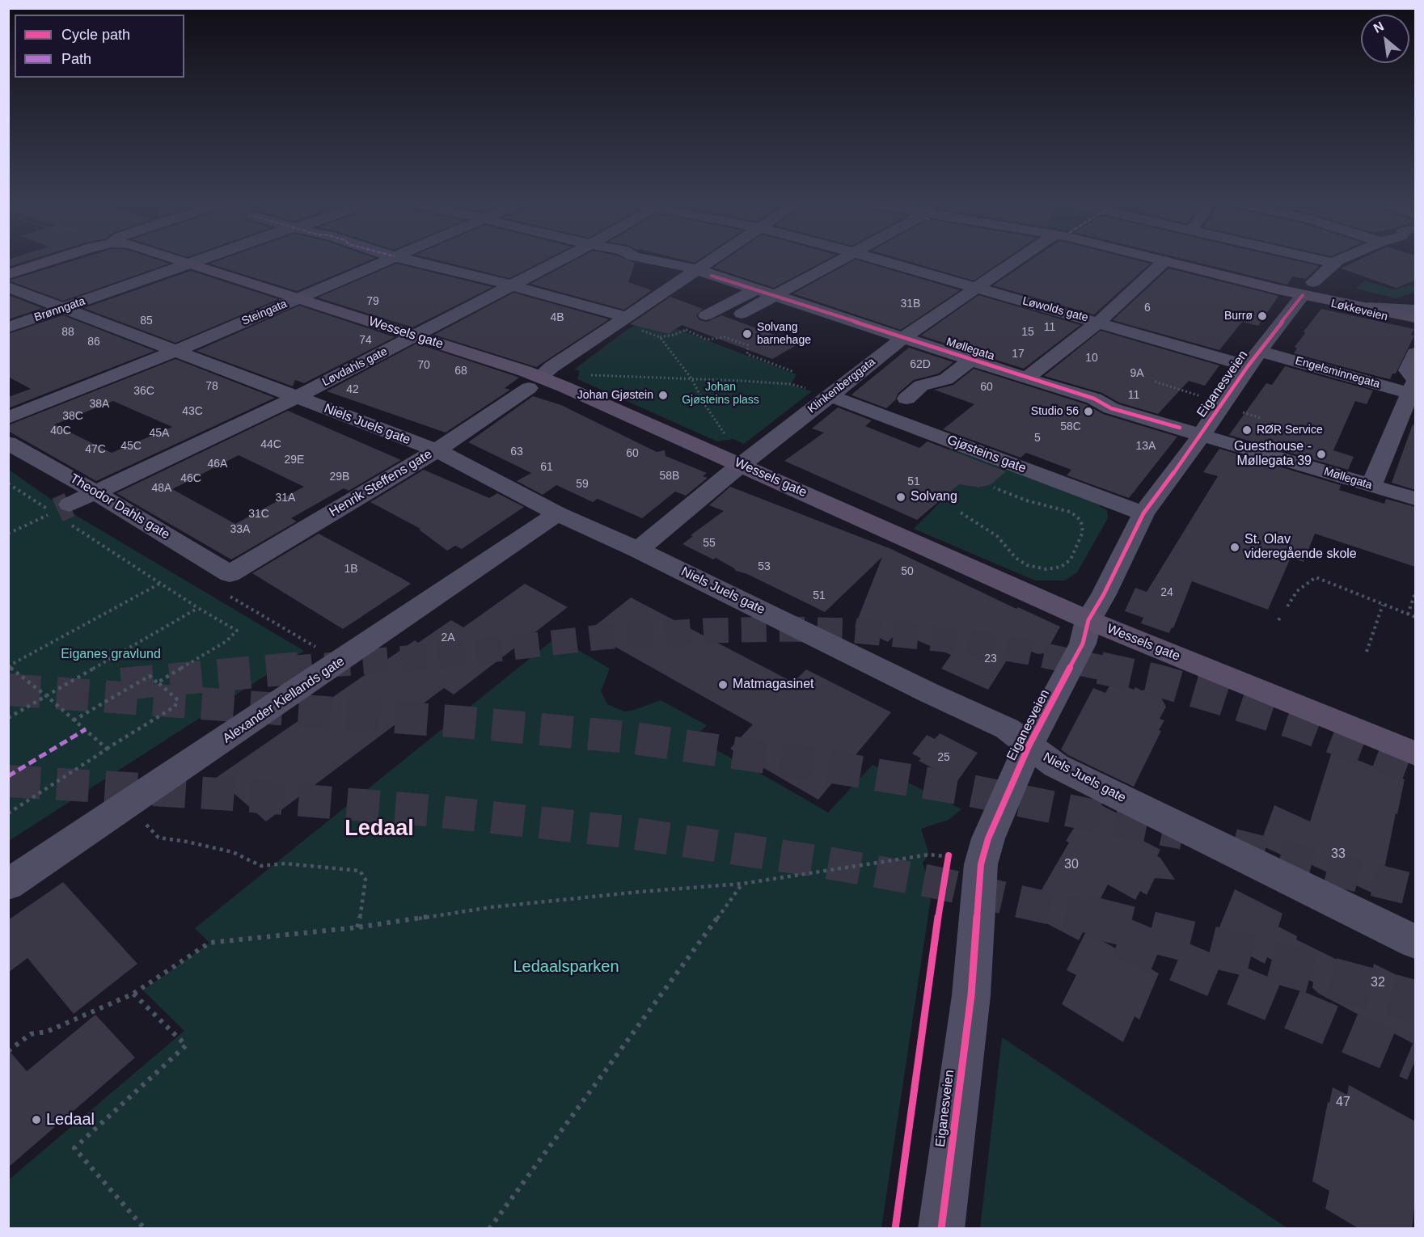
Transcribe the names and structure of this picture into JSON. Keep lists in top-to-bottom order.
{
  "streets": {
    "main road": ["Løkkeveien", "Wessels gate"],
    "street": [
      "Brønngata",
      "Løwolds gate",
      "Steingata",
      "Møllegata",
      "Løvdahls gate",
      "Engelsminnegata",
      "Eiganesveien",
      "Klinkenberggata",
      "Niels Juels gate",
      "Gjøsteins gate",
      "Henrik Steffens gate",
      "Theodor Dahls gate",
      "Alexander Kiellands gate"
    ]
  },
  "crossings": [
    ["Brønngata", "Wessels gate"],
    ["Brønngata", "Niels Juels gate"],
    ["Løwolds gate", "Engelsminnegata"],
    ["Løwolds gate", "Eiganesveien"],
    ["Løwolds gate", "Klinkenberggata"],
    ["Løkkeveien", "Eiganesveien"],
    ["Steingata", "Wessels gate"],
    ["Steingata", "Niels Juels gate"],
    ["Wessels gate", "Løvdahls gate"],
    ["Wessels gate", "Eiganesveien"],
    ["Wessels gate", "Klinkenberggata"],
    ["Wessels gate", "Henrik Steffens gate"],
    ["Møllegata", "Eiganesveien"],
    ["Møllegata", "Klinkenberggata"],
    ["Møllegata", "Henrik Steffens gate"],
    ["Løvdahls gate", "Niels Juels gate"],
    ["Løvdahls gate", "Theodor Dahls gate"],
    ["Engelsminnegata", "Eiganesveien"],
    ["Eiganesveien", "Niels Juels gate"],
    ["Eiganesveien", "Gjøsteins gate"],
    ["Klinkenberggata", "Niels Juels gate"],
    ["Klinkenberggata", "Gjøsteins gate"],
    ["Niels Juels gate", "Henrik Steffens gate"],
    ["Niels Juels gate", "Alexander Kiellands gate"],
    ["Henrik Steffens gate", "Theodor Dahls gate"]
  ],
  "districts": ["Ledaal"],
  "parks": ["Johan Gjøsteins plass", "Eiganes gravlund", "Ledaalsparken"],
  "places": [
    "Burrø",
    "Solvang barnehage",
    "Johan Gjøstein",
    "Studio 56",
    "RØR Service",
    "Guesthouse - Møllegata 39",
    "Solvang",
    "St. Olav videregående skole",
    "Matmagasinet",
    "Ledaal"
  ],
  "house_numbers": [
    "79",
    "31B",
    "6",
    "4B",
    "85",
    "11",
    "88",
    "15",
    "74",
    "86",
    "17",
    "10",
    "62D",
    "70",
    "68",
    "9A",
    "78",
    "60",
    "42",
    "36C",
    "11",
    "38A",
    "43C",
    "38C",
    "58C",
    "40C",
    "45A",
    "5",
    "44C",
    "45C",
    "13A",
    "47C",
    "63",
    "60",
    "29E",
    "46A",
    "61",
    "58B",
    "29B",
    "46C",
    "51",
    "59",
    "48A",
    "31A",
    "31C",
    "33A",
    "55",
    "53",
    "1B",
    "50",
    "24",
    "51",
    "2A",
    "23",
    "25",
    "33",
    "30",
    "32",
    "47"
  ],
  "legend": ["Cycle path", "Path"],
  "north": "top left"
}
